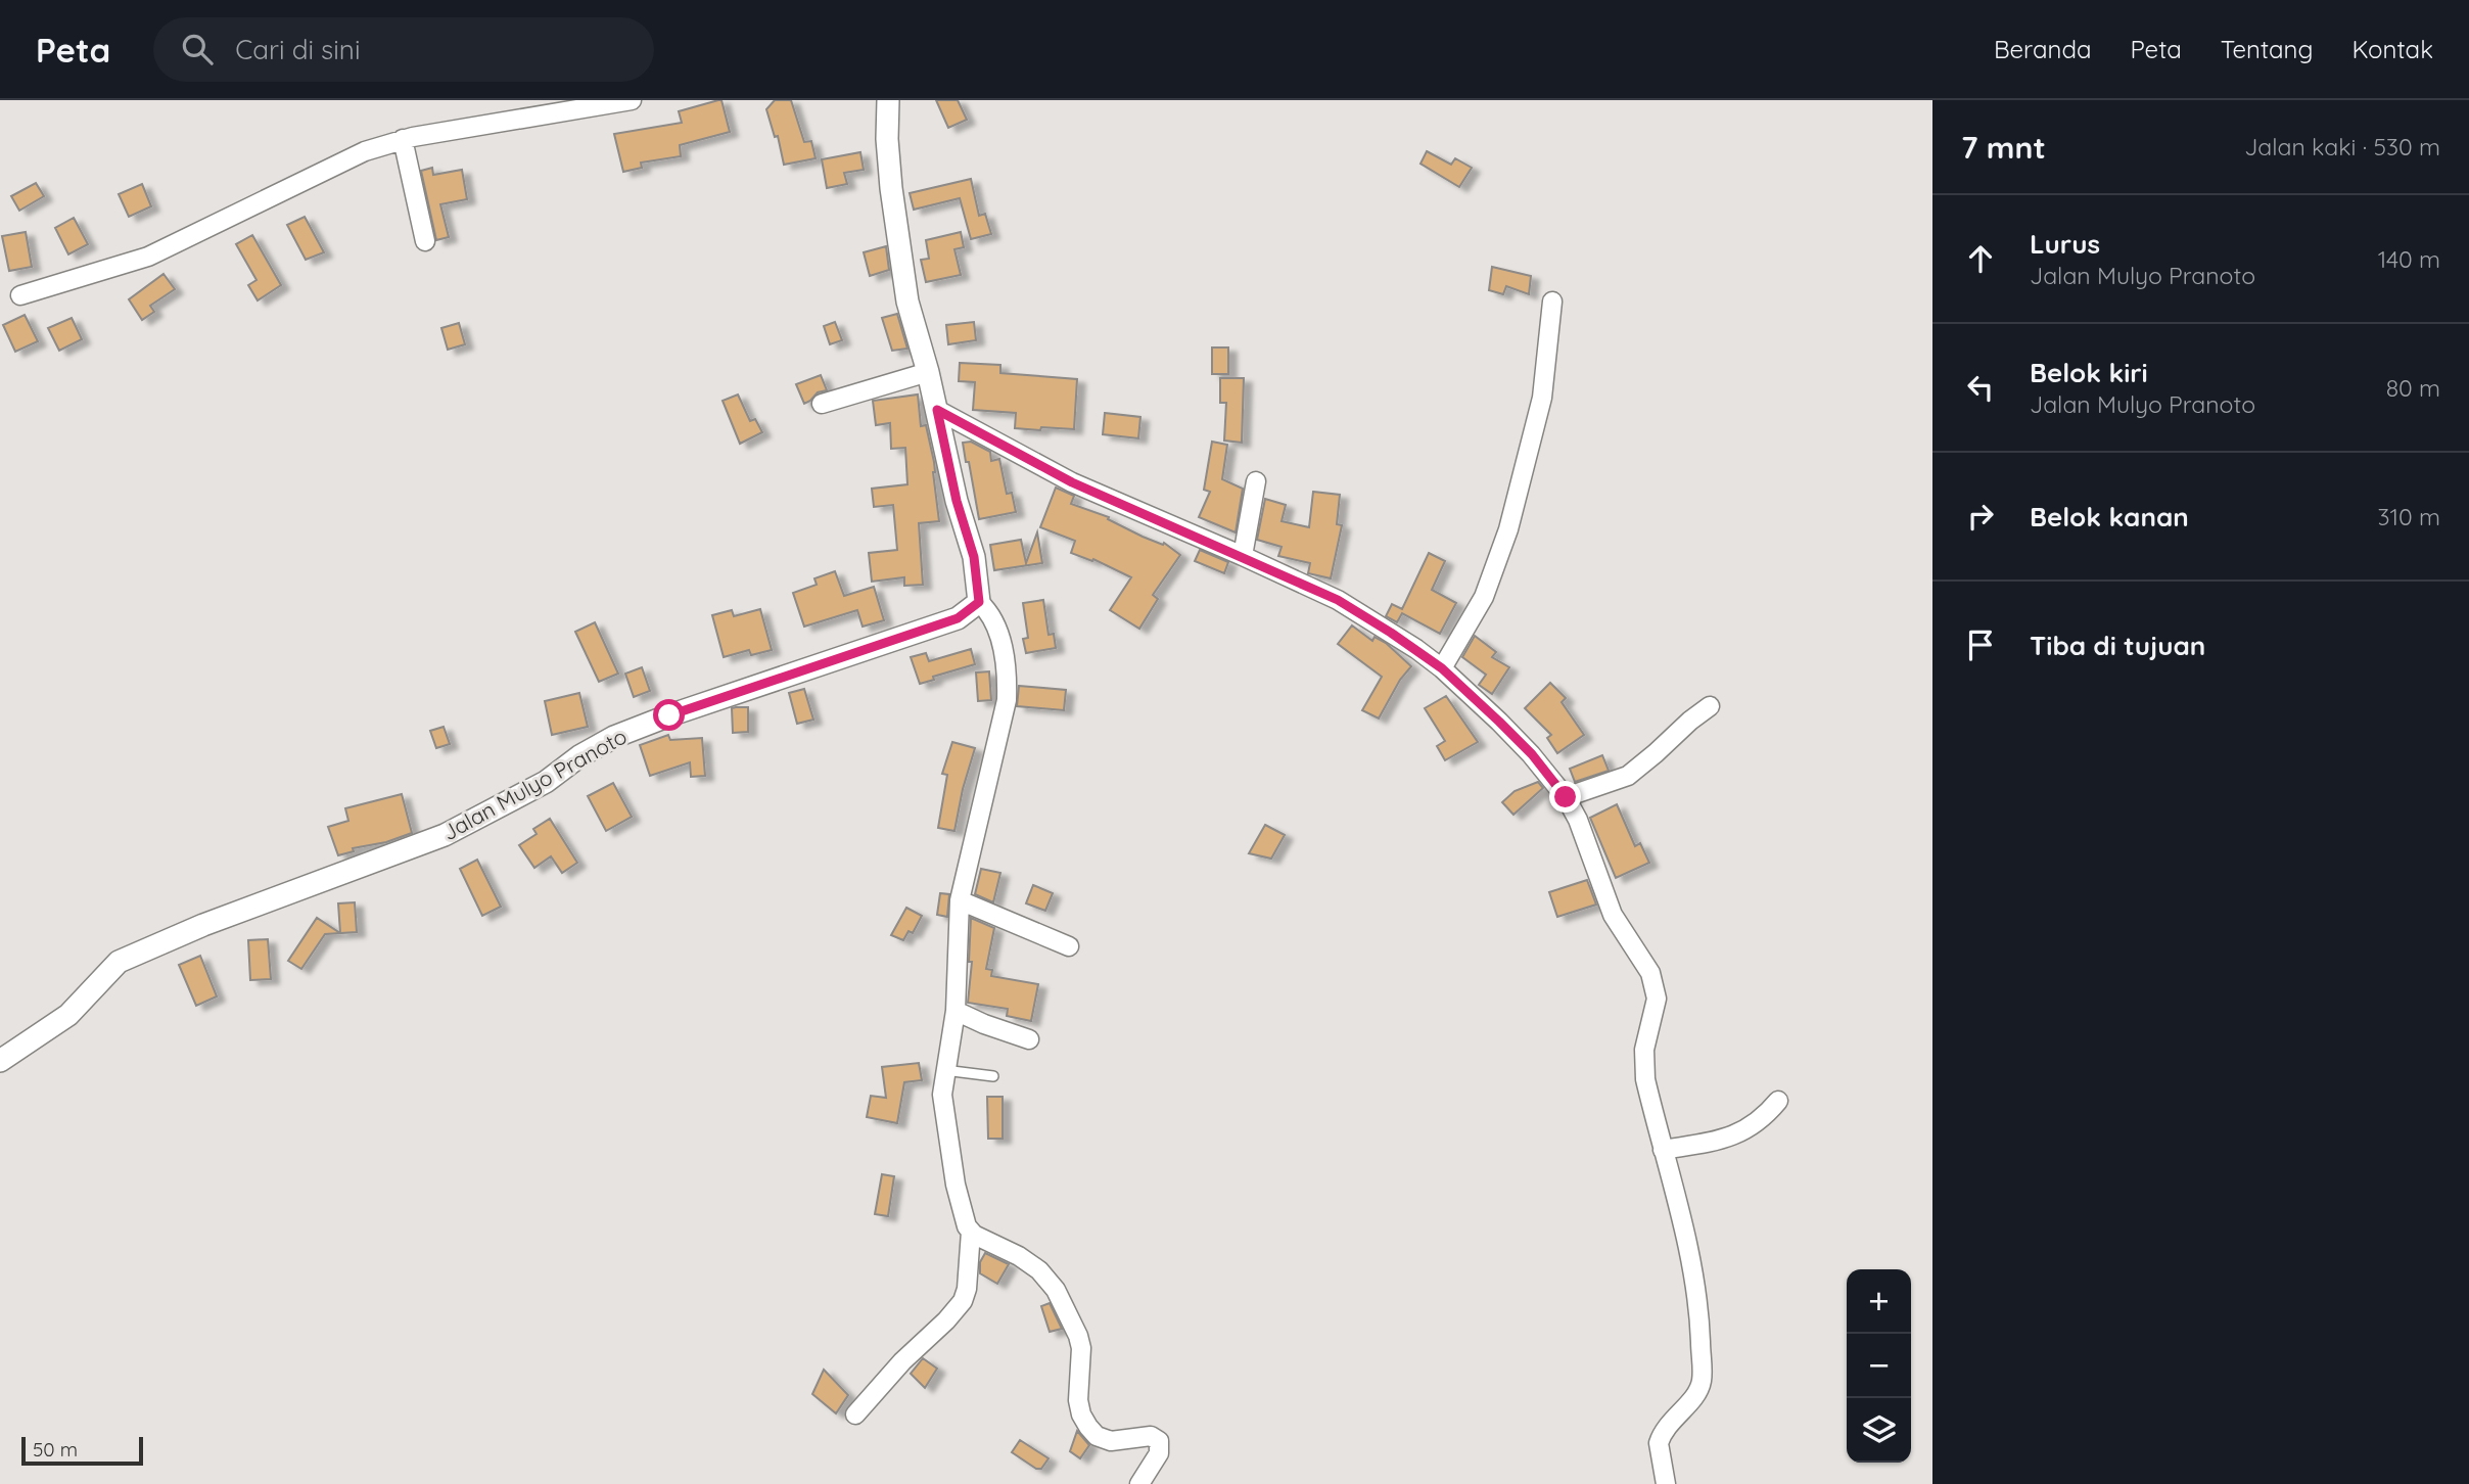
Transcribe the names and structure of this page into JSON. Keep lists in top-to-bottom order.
{
  "streets": {
    "street": ["Jalan Mulyo Pranoto"]
  },
  "scale_bar": "50 m",
  "page": {
    "header": "Peta",
    "search": "Cari di sini",
    "nav": [
      "Beranda",
      "Peta",
      "Tentang",
      "Kontak"
    ],
    "heading": ["7 mnt", "Jalan kaki · 530 m"],
    "list": [
      ["Lurus", "Jalan Mulyo Pranoto", "140 m"],
      ["Belok kiri", "Jalan Mulyo Pranoto", "80 m"],
      ["Belok kanan", "310 m"],
      "Tiba di tujuan"
    ],
    "map_buttons": ["+", "−"],
    "scale": "50 m"
  }
}
